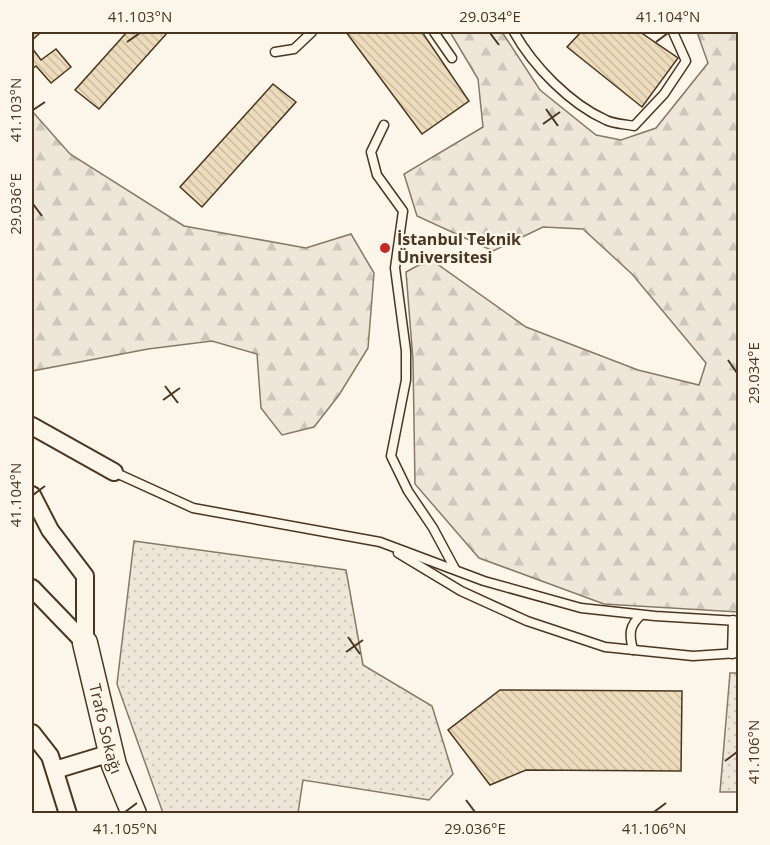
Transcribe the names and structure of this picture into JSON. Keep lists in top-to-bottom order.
{
  "streets": {
    "street": ["Trafo Sokağı"]
  },
  "places": ["İstanbul Teknik Üniversitesi"],
  "coordinates": [
    "41.103°N",
    "29.034°E",
    "41.104°N",
    "29.036°E",
    "41.106°N",
    "41.105°N"
  ]
}
